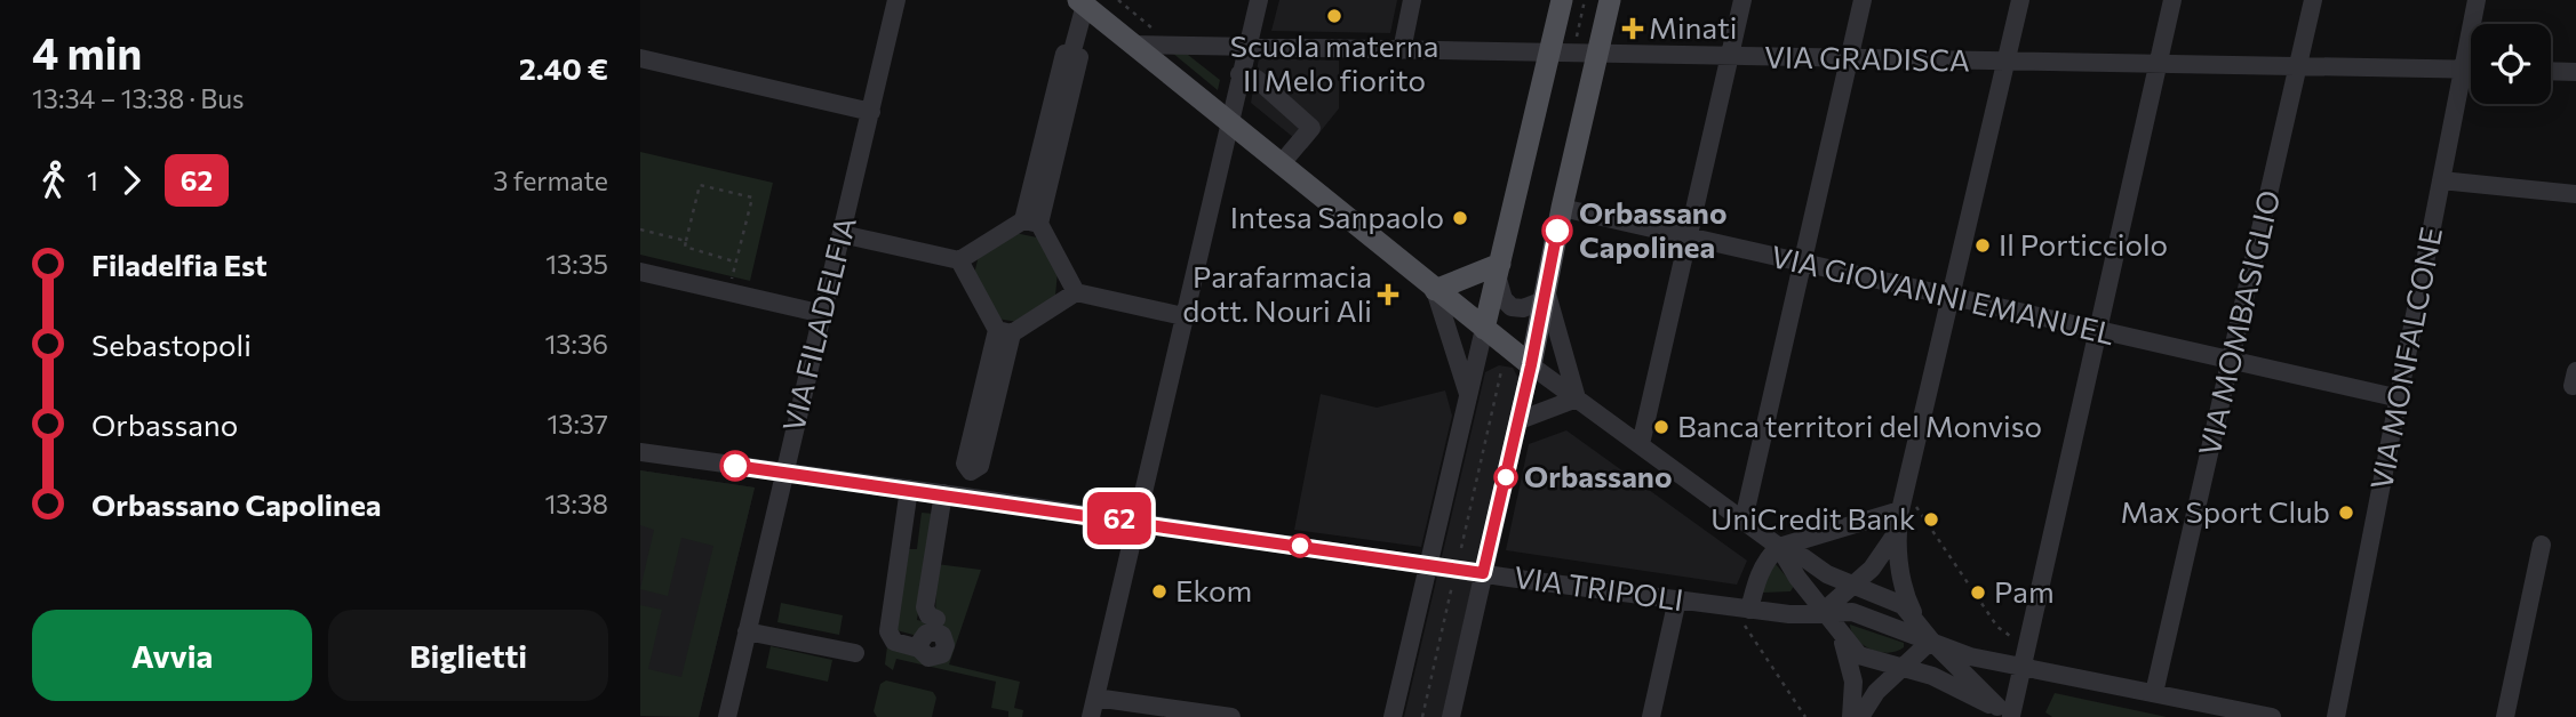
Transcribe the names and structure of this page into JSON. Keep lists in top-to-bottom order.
{
  "streets": {
    "street": [
      "VIA GRADISCA",
      "VIA GIOVANNI EMANUEL",
      "VIA MOMBASIGLIO",
      "VIA FILADELFIA",
      "VIA MONFALCONE",
      "VIA TRIPOLI"
    ]
  },
  "crossings": [
    ["VIA GRADISCA", "VIA MOMBASIGLIO"],
    ["VIA GRADISCA", "VIA MONFALCONE"],
    ["VIA GIOVANNI EMANUEL", "VIA MOMBASIGLIO"],
    ["VIA GIOVANNI EMANUEL", "VIA MONFALCONE"],
    ["VIA FILADELFIA", "VIA TRIPOLI"]
  ],
  "places": {
    "other": [
      "Scuola materna Il Melo fiorito",
      "Intesa Sanpaolo",
      "Orbassano Capolinea",
      "Il Porticciolo",
      "Banca territori del Monviso",
      "Orbassano",
      "Max Sport Club",
      "UniCredit Bank",
      "Ekom",
      "Pam"
    ],
    "health": ["Minati", "Parafarmacia dott. Nouri Ali"]
  },
  "lines": ["bus line 62"],
  "page": {
    "heading": ["4 min", "13:34 – 13:38 · Bus", "2.40 €"],
    "on_map": "62",
    "legs": ["1", "62", "3 fermate"],
    "list": [
      {
        "name": "Filadelfia Est",
        "value": "13:35"
      },
      {
        "name": "Sebastopoli",
        "value": "13:36"
      },
      {
        "name": "Orbassano",
        "value": "13:37"
      },
      {
        "name": "Orbassano Capolinea",
        "value": "13:38"
      }
    ],
    "buttons": ["Avvia", "Biglietti"]
  }
}
